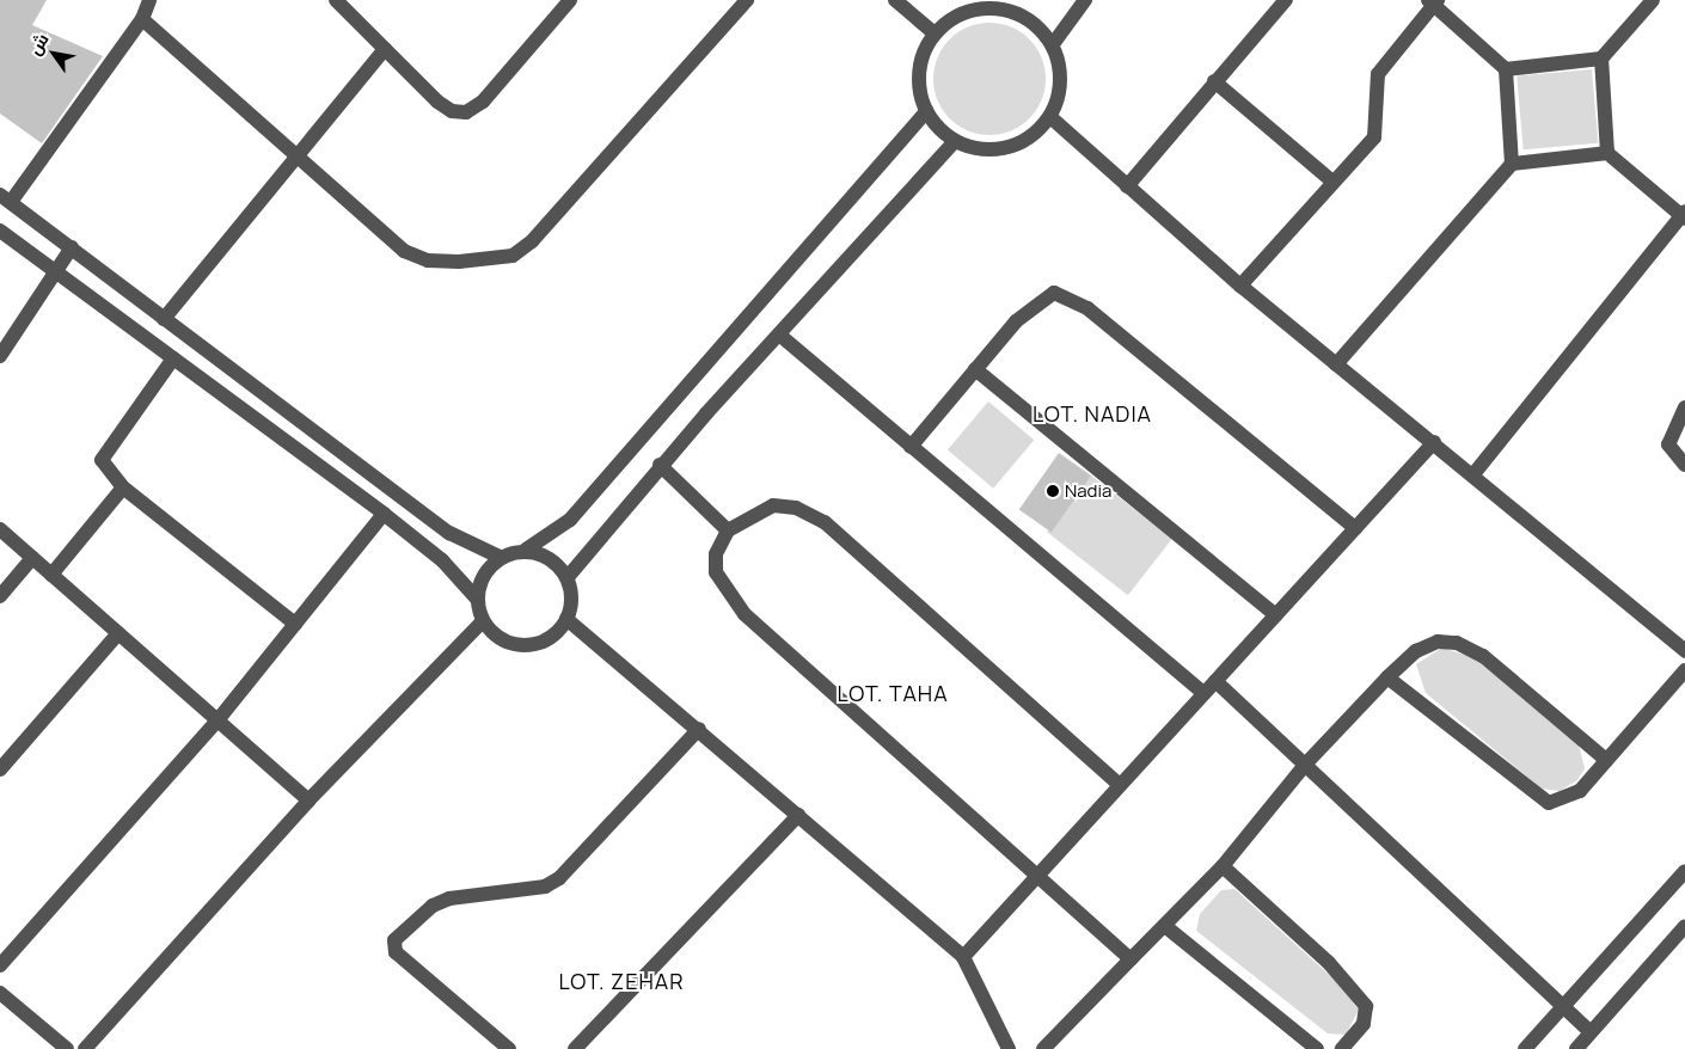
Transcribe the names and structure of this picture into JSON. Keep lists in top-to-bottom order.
{
  "districts": ["LOT. NADIA", "LOT. TAHA", "LOT. ZEHAR"],
  "places": ["Nadia"],
  "north": "top left"
}
